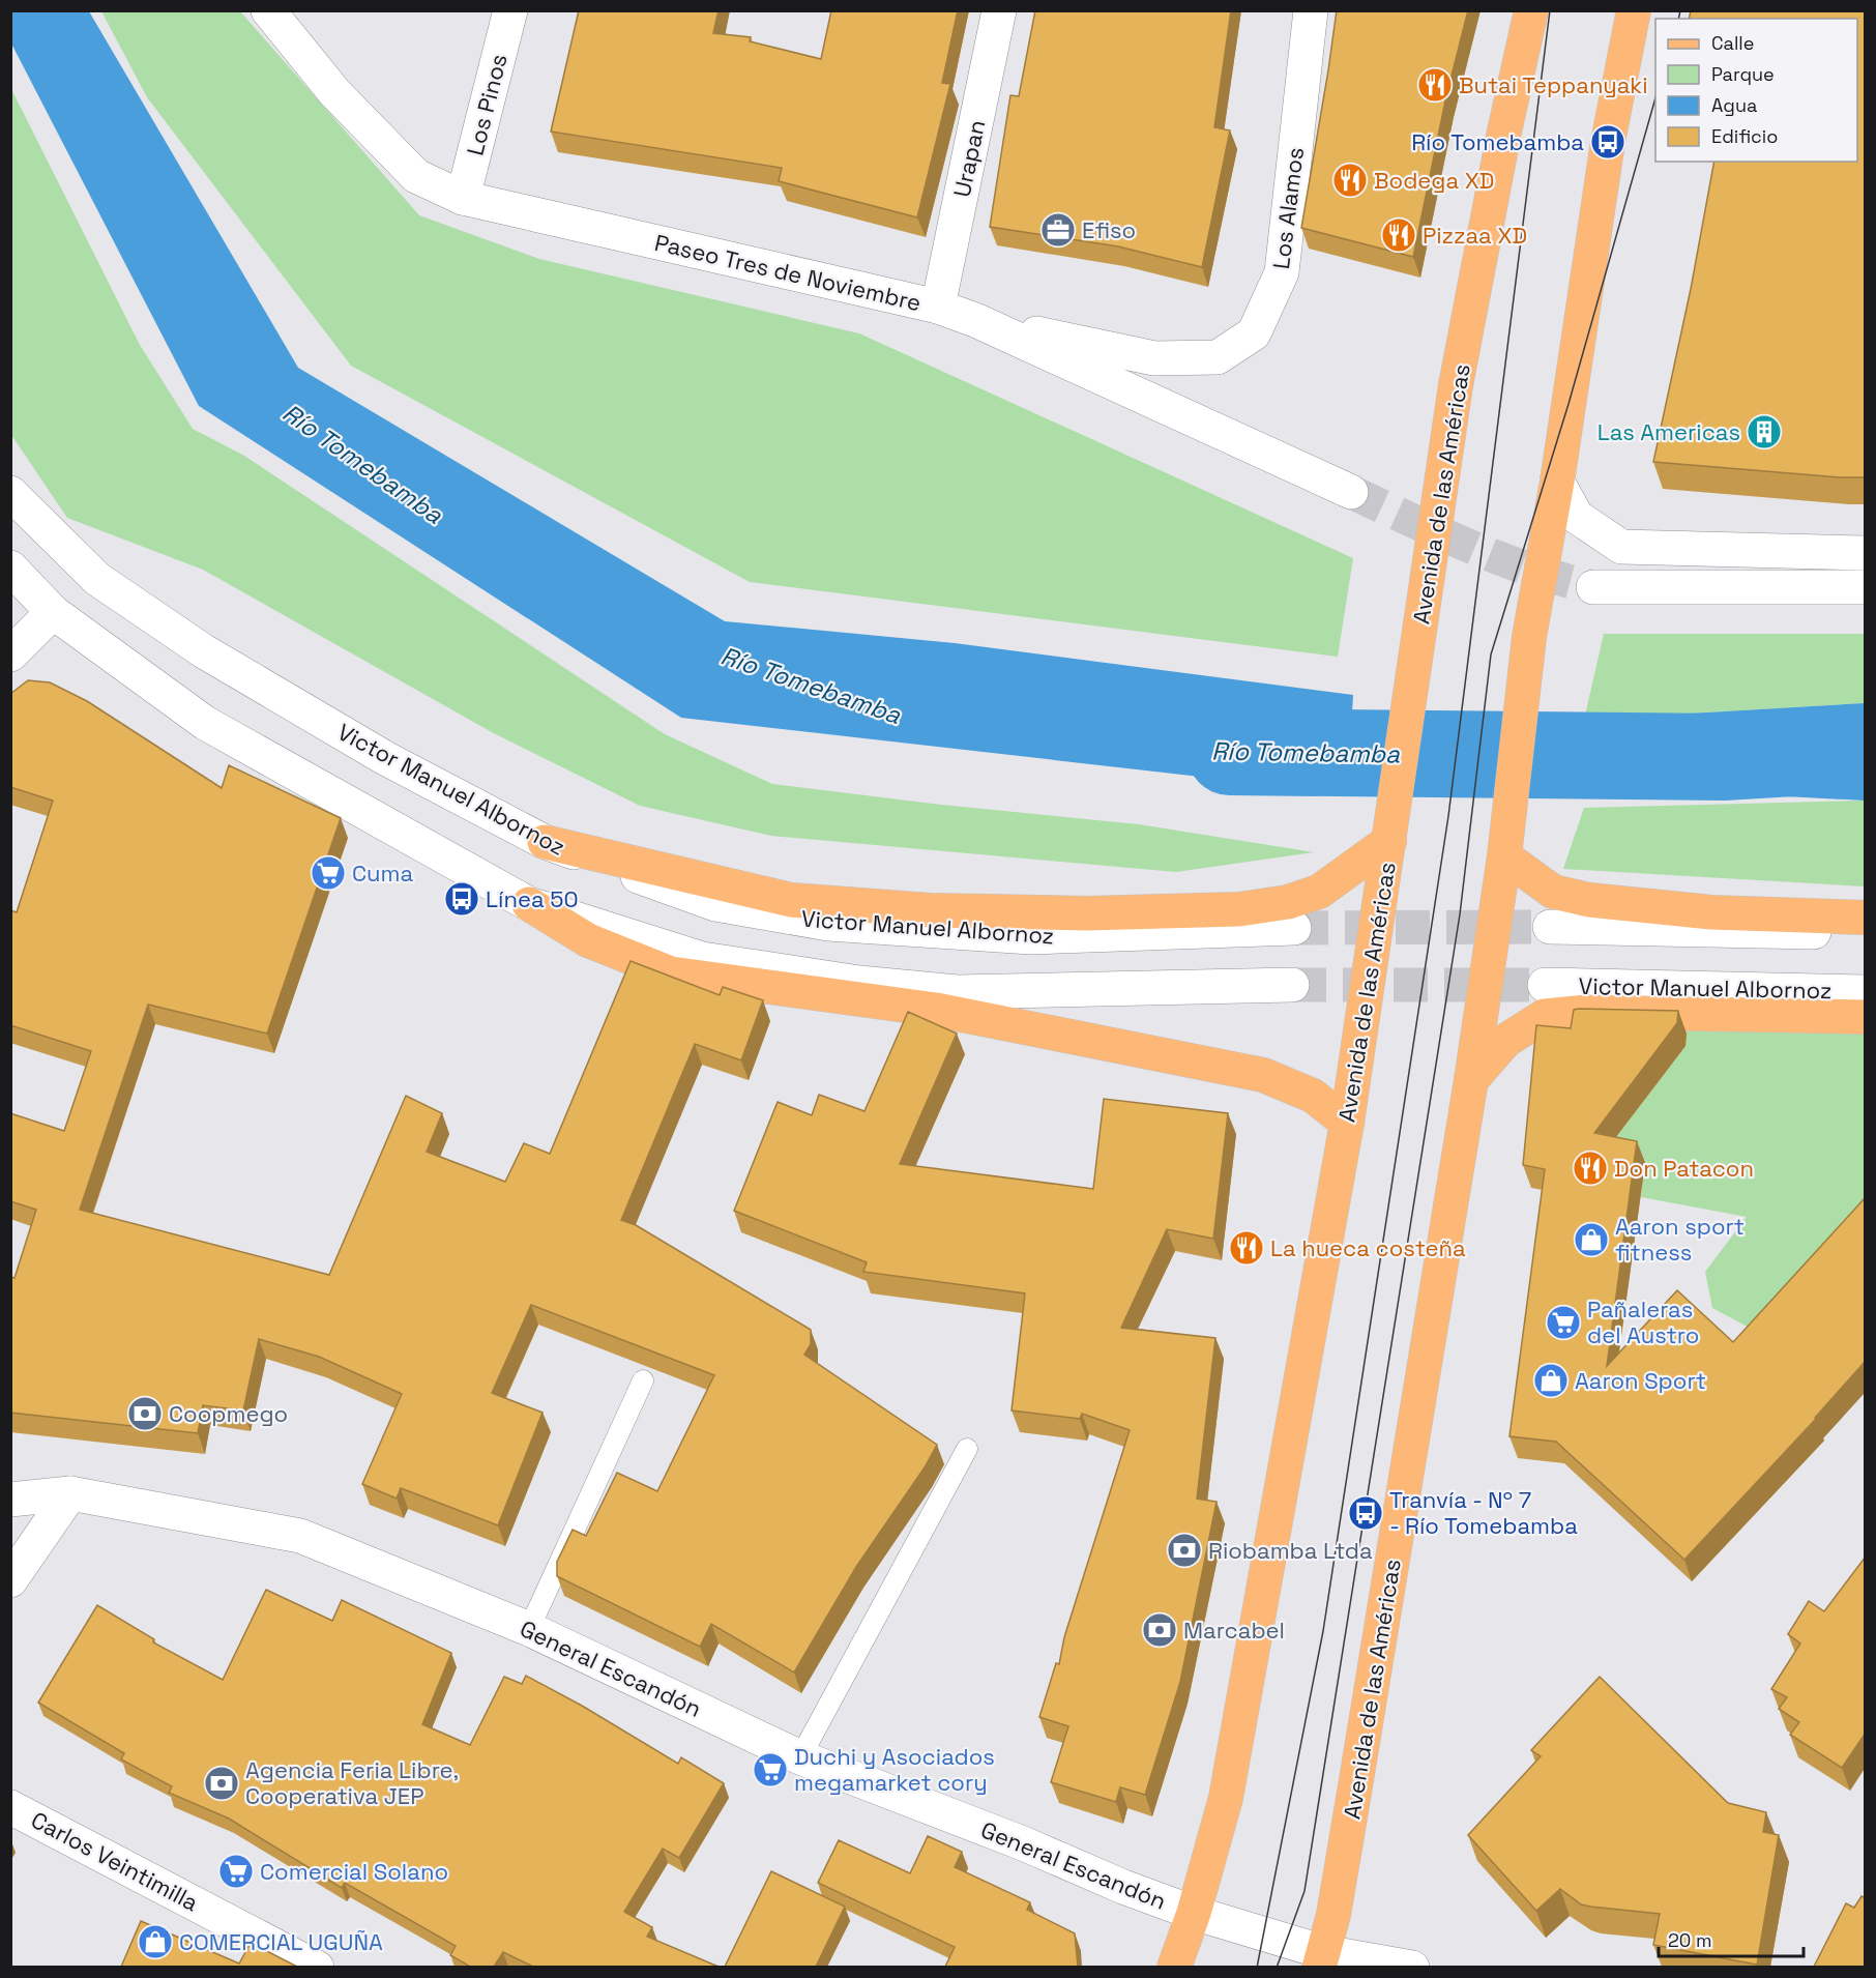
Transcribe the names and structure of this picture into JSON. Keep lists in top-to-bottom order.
{
  "streets": {
    "main road": ["Avenida de las Américas"],
    "street": [
      "Los Pinos",
      "Urapan",
      "Los Alamos",
      "Paseo Tres de Noviembre",
      "Victor Manuel Albornoz",
      "General Escandón",
      "Carlos Veintimilla"
    ]
  },
  "crossings": [
    ["Los Pinos", "Paseo Tres de Noviembre"],
    ["Urapan", "Paseo Tres de Noviembre"],
    ["Los Alamos", "Paseo Tres de Noviembre"],
    ["Avenida de las Américas", "General Escandón"]
  ],
  "water": ["Río Tomebamba"],
  "places": {
    "restaurant": [
      "Butai Teppanyaki",
      "Bodega XD",
      "Pizzaa XD",
      "Don Patacon",
      "La hueca costeña"
    ],
    "bus stop": ["Río Tomebamba", "Línea 50", "Tranvía - Nº 7 - Río Tomebamba"],
    "office": ["Efiso"],
    "building": ["Las Americas"],
    "supermarket": [
      "Cuma",
      "Pañaleras del Austro",
      "Duchi y Asociados megamarket cory",
      "Comercial Solano"
    ],
    "shop": ["Aaron sport fitness", "Aaron Sport", "COMERCIAL UGUÑA"],
    "bank": [
      "Coopmego",
      "Riobamba Ltda",
      "Marcabel",
      "Agencia Feria Libre, Cooperativa JEP"
    ]
  },
  "legend": [
    "Calle",
    "Parque",
    "Agua",
    "Edificio"
  ],
  "scale_bar": "20 m"
}
